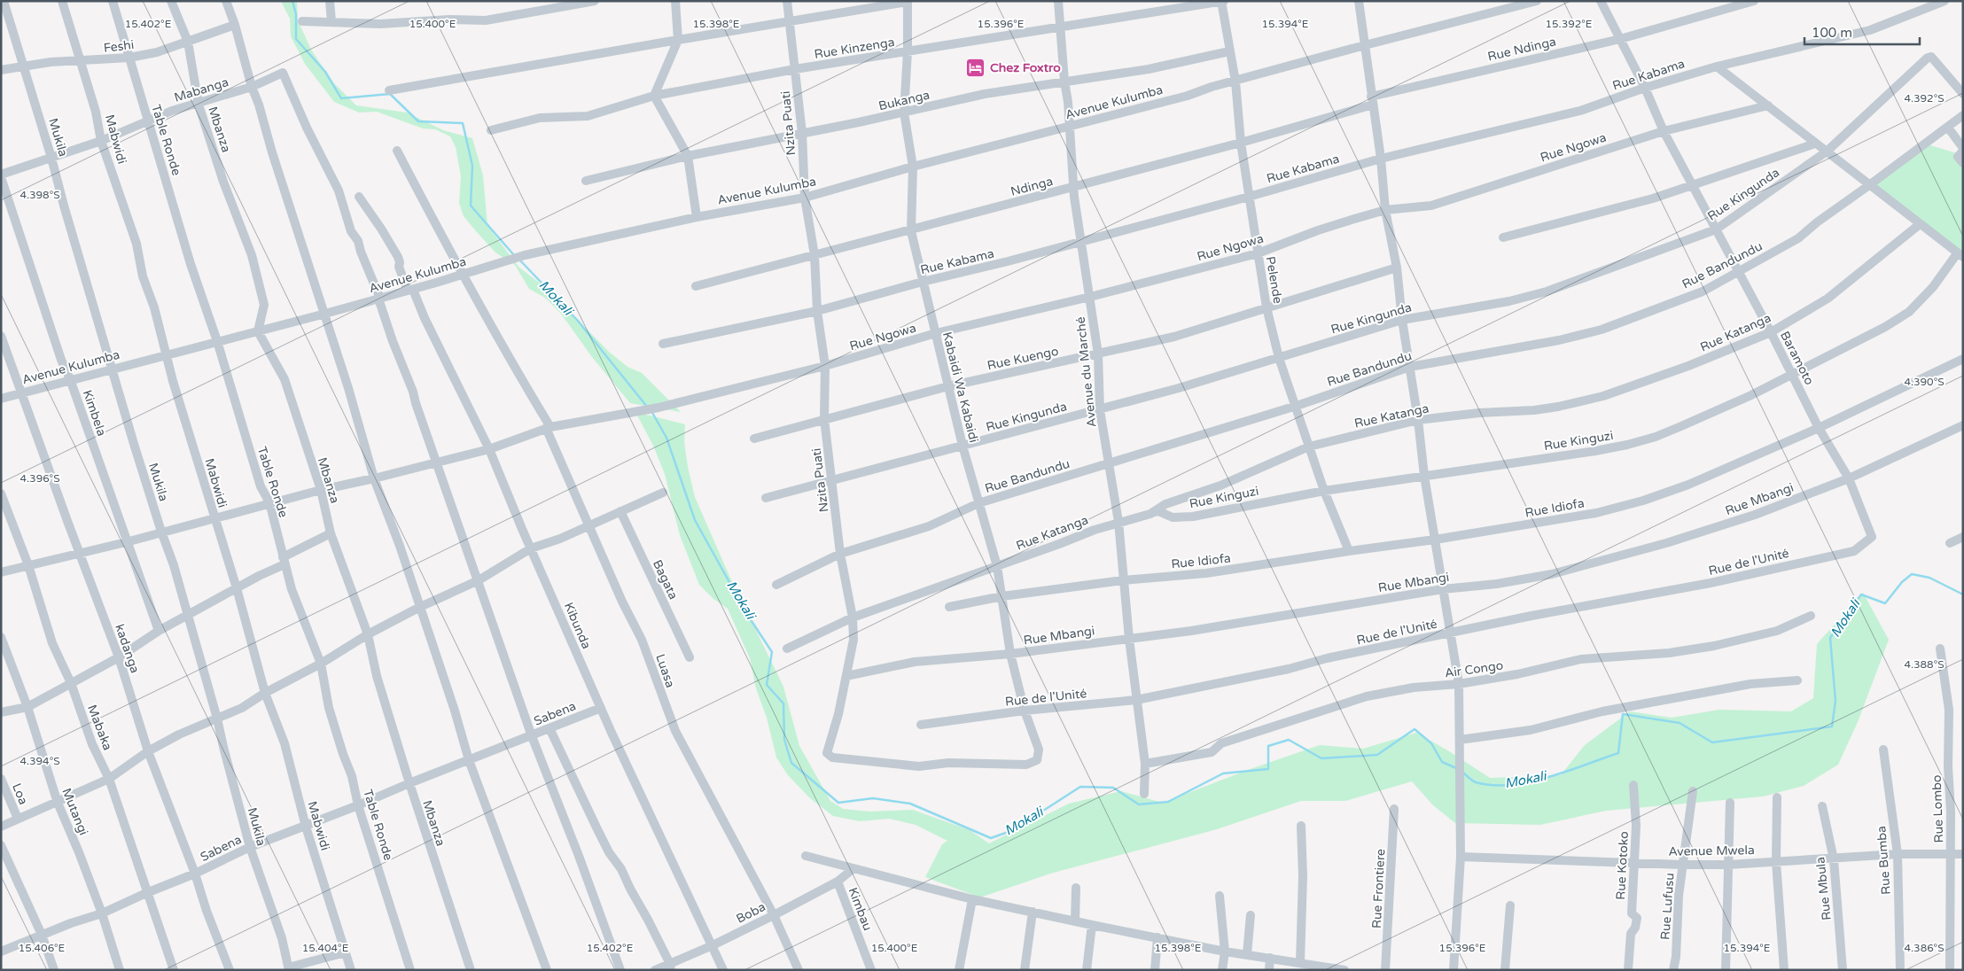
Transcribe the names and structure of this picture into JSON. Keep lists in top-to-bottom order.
{
  "streets": {
    "street": [
      "Feshi",
      "Rue Kinzenga",
      "Rue Ndinga",
      "Rue Kabama",
      "Mabanga",
      "Bukanga",
      "Avenue Kulumba",
      "Nzita Puati",
      "Mbanza",
      "Mukila",
      "Mabwidi",
      "Table Ronde",
      "Rue Ngowa",
      "Ndinga",
      "Rue Kingunda",
      "Rue Bandundu",
      "Pelende",
      "Rue Katanga",
      "Rue Kuengo",
      "Baramoto",
      "Avenue du Marché",
      "Kabaidi Wa Kabaidi",
      "Kimbela",
      "Rue Kinguzi",
      "Rue Mbangi",
      "Rue Idiofa",
      "Rue de l'Unité",
      "Bagata",
      "Kibunda",
      "kadanga",
      "Air Congo",
      "Luasa",
      "Sabena",
      "Mabaka",
      "Loa",
      "Rue Lombo",
      "Mutangi",
      "Avenue Mwela",
      "Rue Bumba",
      "Rue Kotoko",
      "Rue Frontiere",
      "Rue Mbula",
      "Rue Lufusu",
      "Kimbau",
      "Boba"
    ]
  },
  "crossings": [
    ["Feshi", "Mbanza"],
    ["Feshi", "Mukila"],
    ["Feshi", "Mabwidi"],
    ["Feshi", "Table Ronde"],
    ["Rue Kinzenga", "Nzita Puati"],
    ["Rue Kinzenga", "Pelende"],
    ["Rue Kinzenga", "Avenue du Marché"],
    ["Rue Kinzenga", "Kabaidi Wa Kabaidi"],
    ["Rue Ndinga", "Ndinga"],
    ["Rue Ndinga", "Baramoto"],
    ["Rue Kabama", "Nzita Puati"],
    ["Rue Kabama", "Pelende"],
    ["Rue Kabama", "Baramoto"],
    ["Rue Kabama", "Avenue du Marché"],
    ["Rue Kabama", "Kabaidi Wa Kabaidi"],
    ["Mabanga", "Avenue Kulumba"],
    ["Mabanga", "Mbanza"],
    ["Mabanga", "Mukila"],
    ["Mabanga", "Mabwidi"],
    ["Mabanga", "Table Ronde"],
    ["Mabanga", "Kimbela"],
    ["Bukanga", "Nzita Puati"],
    ["Bukanga", "Pelende"],
    ["Bukanga", "Avenue du Marché"],
    ["Bukanga", "Kabaidi Wa Kabaidi"],
    ["Avenue Kulumba", "Nzita Puati"],
    ["Avenue Kulumba", "Mbanza"],
    ["Avenue Kulumba", "Mukila"],
    ["Avenue Kulumba", "Mabwidi"],
    ["Avenue Kulumba", "Table Ronde"],
    ["Avenue Kulumba", "Pelende"],
    ["Avenue Kulumba", "Avenue du Marché"],
    ["Avenue Kulumba", "Kabaidi Wa Kabaidi"],
    ["Avenue Kulumba", "Kimbela"],
    ["Avenue Kulumba", "Kibunda"],
    ["Avenue Kulumba", "kadanga"],
    ["Avenue Kulumba", "Luasa"],
    ["Nzita Puati", "Rue Ngowa"],
    ["Nzita Puati", "Ndinga"],
    ["Nzita Puati", "Rue Kingunda"],
    ["Nzita Puati", "Rue Bandundu"],
    ["Nzita Puati", "Rue Katanga"],
    ["Nzita Puati", "Rue Kuengo"],
    ["Nzita Puati", "Kabaidi Wa Kabaidi"],
    ["Nzita Puati", "Rue Mbangi"],
    ["Mbanza", "Rue Ngowa"],
    ["Mbanza", "Sabena"],
    ["Mukila", "Rue Ngowa"],
    ["Mukila", "Sabena"],
    ["Mabwidi", "Rue Ngowa"],
    ["Mabwidi", "Sabena"],
    ["Table Ronde", "Rue Ngowa"],
    ["Table Ronde", "Sabena"],
    ["Rue Ngowa", "Pelende"],
    ["Rue Ngowa", "Baramoto"],
    ["Rue Ngowa", "Avenue du Marché"],
    ["Rue Ngowa", "Kabaidi Wa Kabaidi"],
    ["Rue Ngowa", "Kimbela"],
    ["Rue Ngowa", "Kibunda"],
    ["Rue Ngowa", "kadanga"],
    ["Rue Ngowa", "Luasa"],
    ["Rue Ngowa", "Mabaka"],
    ["Ndinga", "Pelende"],
    ["Ndinga", "Avenue du Marché"],
    ["Ndinga", "Kabaidi Wa Kabaidi"],
    ["Rue Kingunda", "Pelende"],
    ["Rue Kingunda", "Baramoto"],
    ["Rue Kingunda", "Avenue du Marché"],
    ["Rue Kingunda", "Kabaidi Wa Kabaidi"],
    ["Rue Bandundu", "Pelende"],
    ["Rue Bandundu", "Baramoto"],
    ["Rue Bandundu", "Avenue du Marché"],
    ["Rue Bandundu", "Kabaidi Wa Kabaidi"],
    ["Pelende", "Rue Katanga"],
    ["Pelende", "Rue Kuengo"],
    ["Pelende", "Rue Kinguzi"],
    ["Pelende", "Rue Idiofa"],
    ["Rue Katanga", "Baramoto"],
    ["Rue Katanga", "Avenue du Marché"],
    ["Rue Katanga", "Kabaidi Wa Kabaidi"],
    ["Rue Katanga", "Rue Kinguzi"],
    ["Rue Kuengo", "Avenue du Marché"],
    ["Rue Kuengo", "Kabaidi Wa Kabaidi"],
    ["Baramoto", "Rue Kinguzi"],
    ["Baramoto", "Rue Mbangi"],
    ["Baramoto", "Rue Idiofa"],
    ["Baramoto", "Rue de l'Unité"],
    ["Avenue du Marché", "Rue Mbangi"],
    ["Avenue du Marché", "Rue Idiofa"],
    ["Avenue du Marché", "Rue de l'Unité"],
    ["Avenue du Marché", "Air Congo"],
    ["Kabaidi Wa Kabaidi", "Rue Mbangi"],
    ["Kabaidi Wa Kabaidi", "Rue Idiofa"],
    ["Kabaidi Wa Kabaidi", "Rue de l'Unité"],
    ["Kibunda", "Sabena"],
    ["Kibunda", "Boba"],
    ["kadanga", "Sabena"],
    ["Luasa", "Boba"],
    ["Sabena", "Mabaka"],
    ["Sabena", "Mutangi"],
    ["Rue Lombo", "Avenue Mwela"],
    ["Avenue Mwela", "Rue Bumba"],
    ["Avenue Mwela", "Rue Kotoko"],
    ["Avenue Mwela", "Rue Mbula"],
    ["Avenue Mwela", "Rue Lufusu"],
    ["Kimbau", "Boba"]
  ],
  "water": ["Mokali"],
  "places": {
    "hotel": ["Chez Foxtro"]
  },
  "scale_bar": "100 m",
  "coordinates": [
    "15.402°E",
    "15.400°E",
    "15.398°E",
    "15.396°E",
    "15.394°E",
    "15.392°E",
    "4.392°S",
    "4.398°S",
    "4.390°S",
    "4.396°S",
    "4.388°S",
    "4.394°S",
    "4.386°S",
    "15.406°E",
    "15.404°E"
  ]
}
